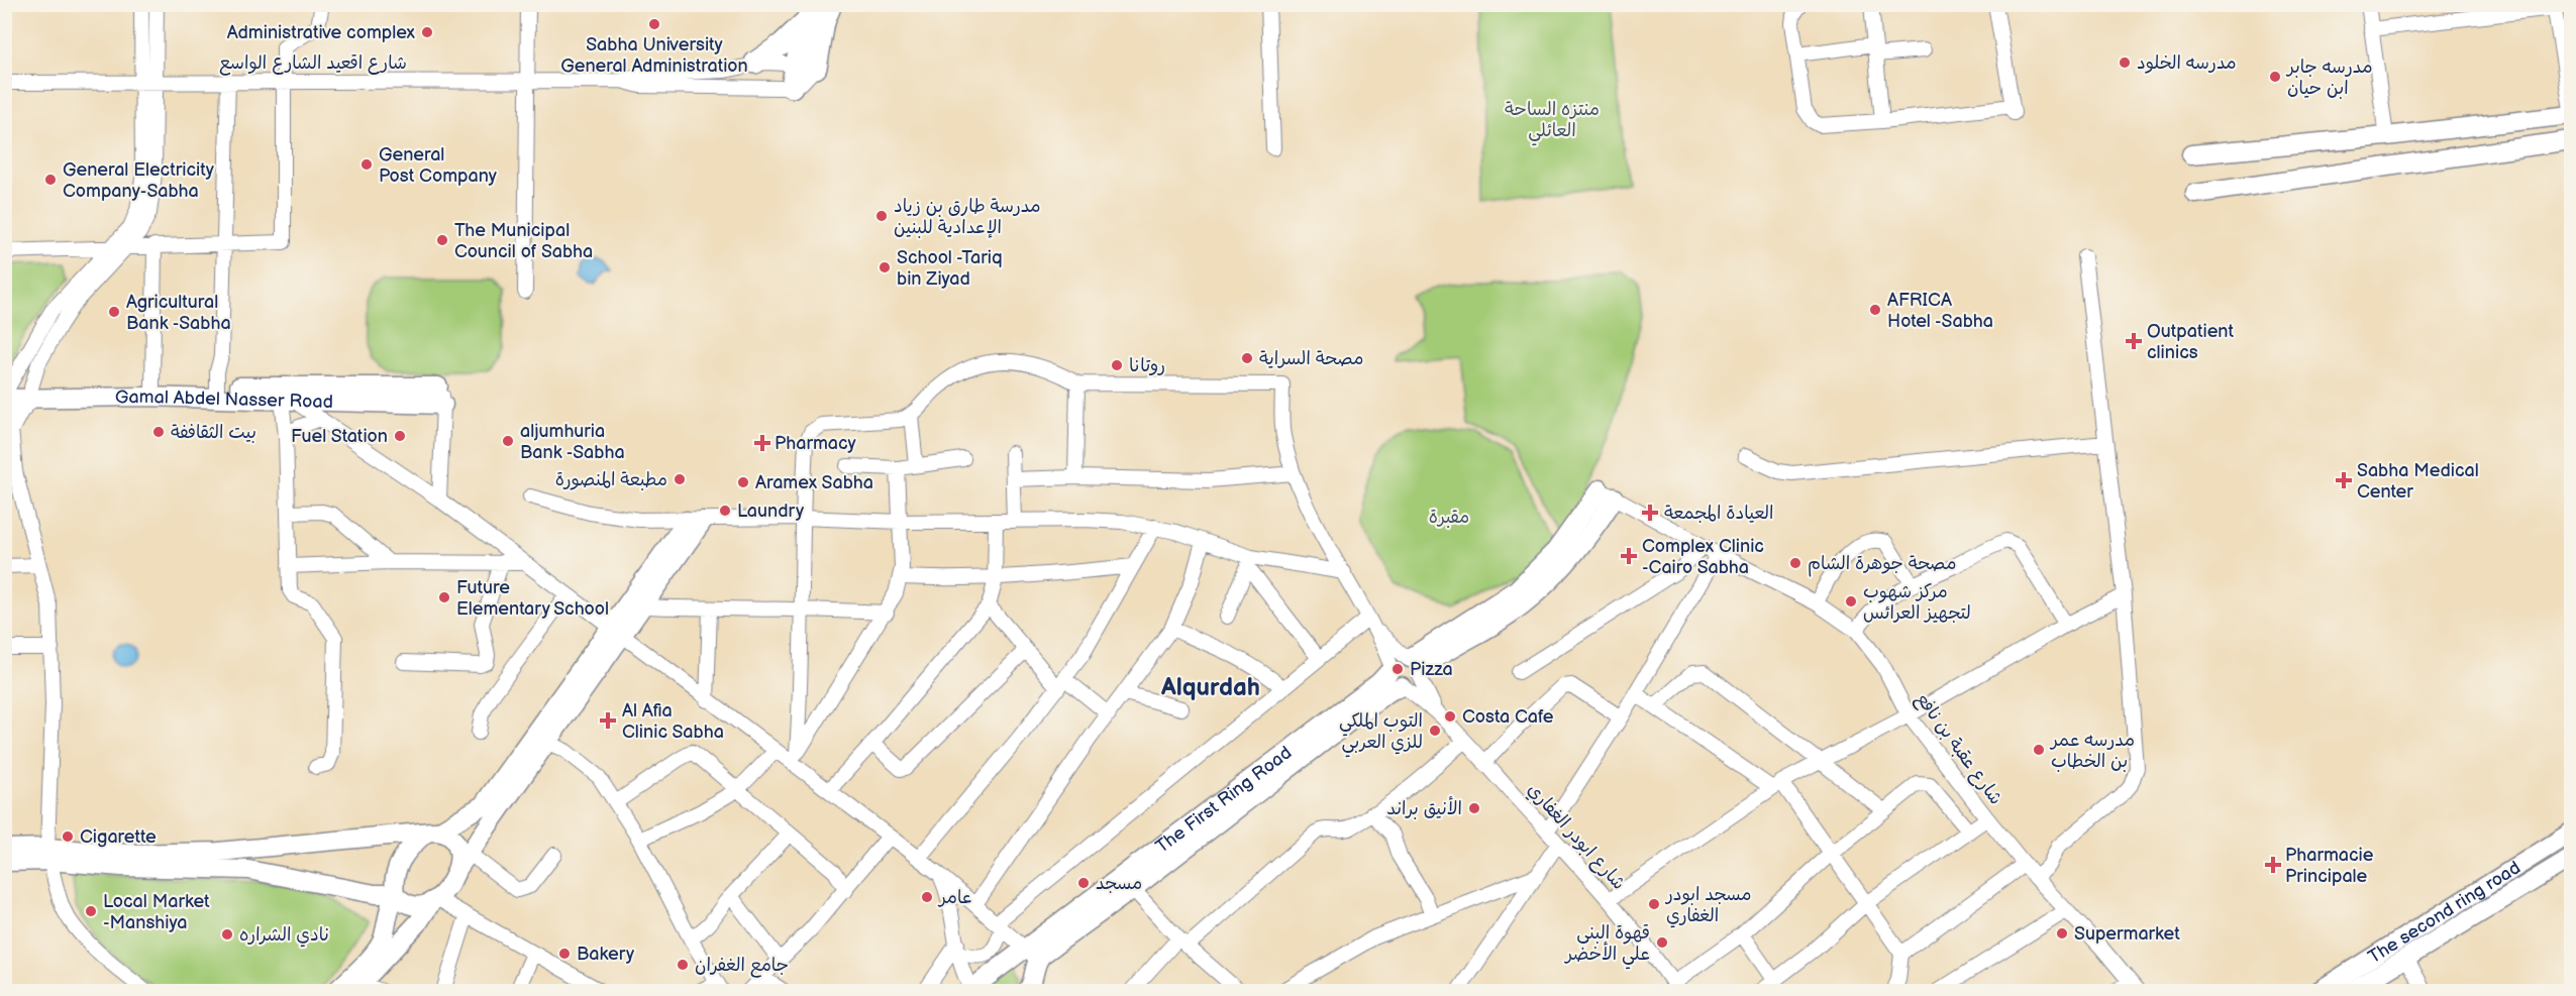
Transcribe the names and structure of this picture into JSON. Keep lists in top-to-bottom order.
{
  "streets": {
    "main road": ["Gamal Abdel Nasser Road", "The First Ring Road", "The second ring road"],
    "street": ["شارع اقعيد الشارع الواسع", "شارع عقبة بن نافع", "شارع ابودر الغفاري"]
  },
  "crossings": [
    ["شارع عقبة بن نافع", "The First Ring Road"],
    ["The First Ring Road", "شارع ابودر الغفاري"]
  ],
  "districts": ["Alqurdah"],
  "parks": ["منتزه الساحة العائلي", "مقبرة"],
  "places": {
    "other": [
      "Sabha University General Administration",
      "Administrative complex",
      "مدرسه الخلود",
      "مدرسه جابر ابن حيان",
      "General Post Company",
      "General Electricity Company-Sabha",
      "مدرسة طارق بن زياد الإعدادية للبنين",
      "The Municipal Council of Sabha",
      "School -Tariq bin Ziyad",
      "AFRICA Hotel -Sabha",
      "Agricultural Bank -Sabha",
      "مصحة السراية",
      "روتانا",
      "بيت الثقاففة",
      "Fuel Station",
      "aljumhuria Bank -Sabha",
      "مطبعة المنصورة",
      "Aramex Sabha",
      "Laundry",
      "مصحة جوهرة الشام",
      "Future Elementary School",
      "مركز شهوب لتجهيز العرائس",
      "Pizza",
      "Costa Cafe",
      "التوب الملكي للزي العربي",
      "مدرسه عمر بن الخطاب",
      "الأنيق براند",
      "Cigarette",
      "مسجد",
      "عامر",
      "مسجد ابودر الغفاري",
      "Local Market -Manshiya",
      "Supermarket",
      "نادي الشراره",
      "قهوة البني علي الأخضر",
      "Bakery",
      "جامع الغفران"
    ],
    "health": [
      "Outpatient clinics",
      "Pharmacy",
      "Sabha Medical Center",
      "العيادة المجمعة",
      "Complex Clinic -Cairo Sabha",
      "Al Afia Clinic Sabha",
      "Pharmacie Principale"
    ]
  }
}
